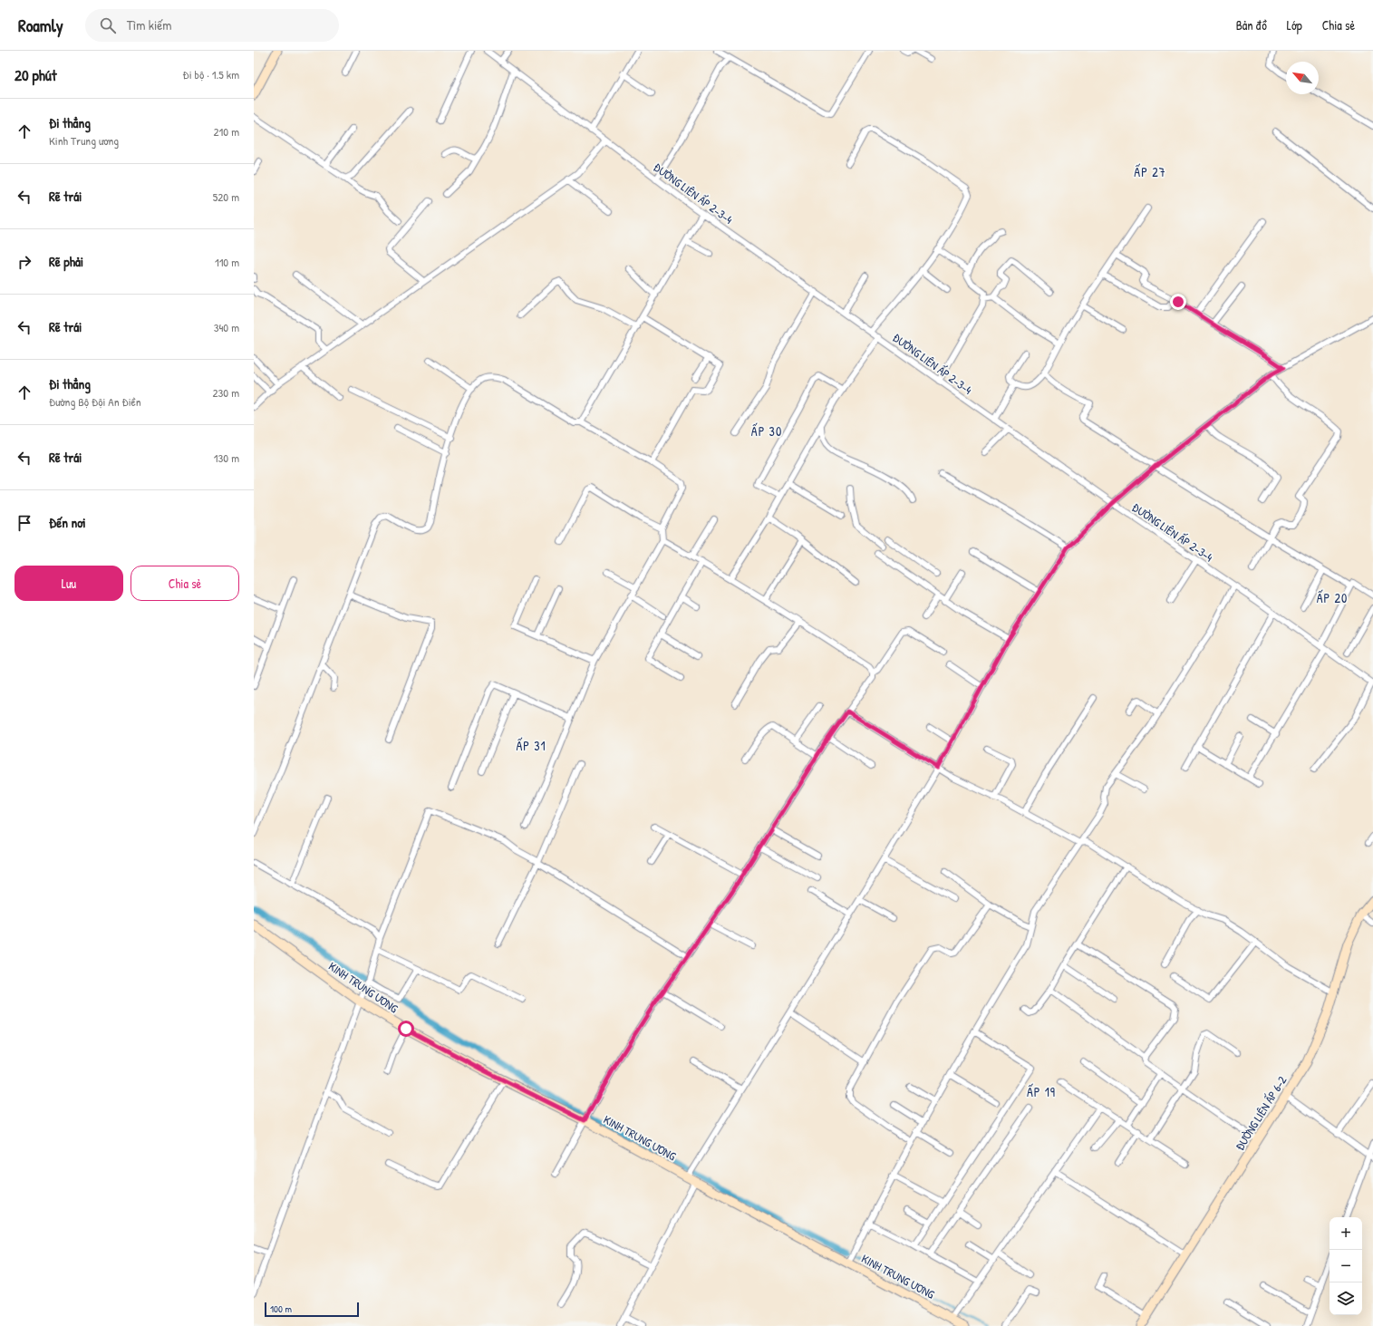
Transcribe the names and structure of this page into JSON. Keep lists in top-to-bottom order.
{
  "streets": {
    "street": ["ĐƯỜNG LIÊN ẤP 2-3-4", "KINH TRUNG ƯƠNG", "ĐƯỜNG LIÊN ẤP 6-2"]
  },
  "districts": [
    "ẤP 27",
    "ẤP 30",
    "ẤP 20",
    "ẤP 31",
    "ẤP 19"
  ],
  "scale_bar": "100 m",
  "north": "top left",
  "page": {
    "header": "Roamly",
    "search": "Tìm kiếm",
    "nav": ["Bản đồ", "Lớp", "Chia sẻ"],
    "heading": ["20 phút", "Đi bộ · 1.5 km"],
    "list": [
      ["Đi thẳng", "Kinh Trung ương", "210 m"],
      ["Rẽ trái", "520 m"],
      ["Rẽ phải", "110 m"],
      ["Rẽ trái", "340 m"],
      ["Đi thẳng", "Đường Bộ Đội An Điền", "230 m"],
      ["Rẽ trái", "130 m"],
      "Đến nơi"
    ],
    "buttons": ["Lưu", "Chia sẻ"],
    "map_buttons": ["+", "−"],
    "scale": "100 m"
  }
}
